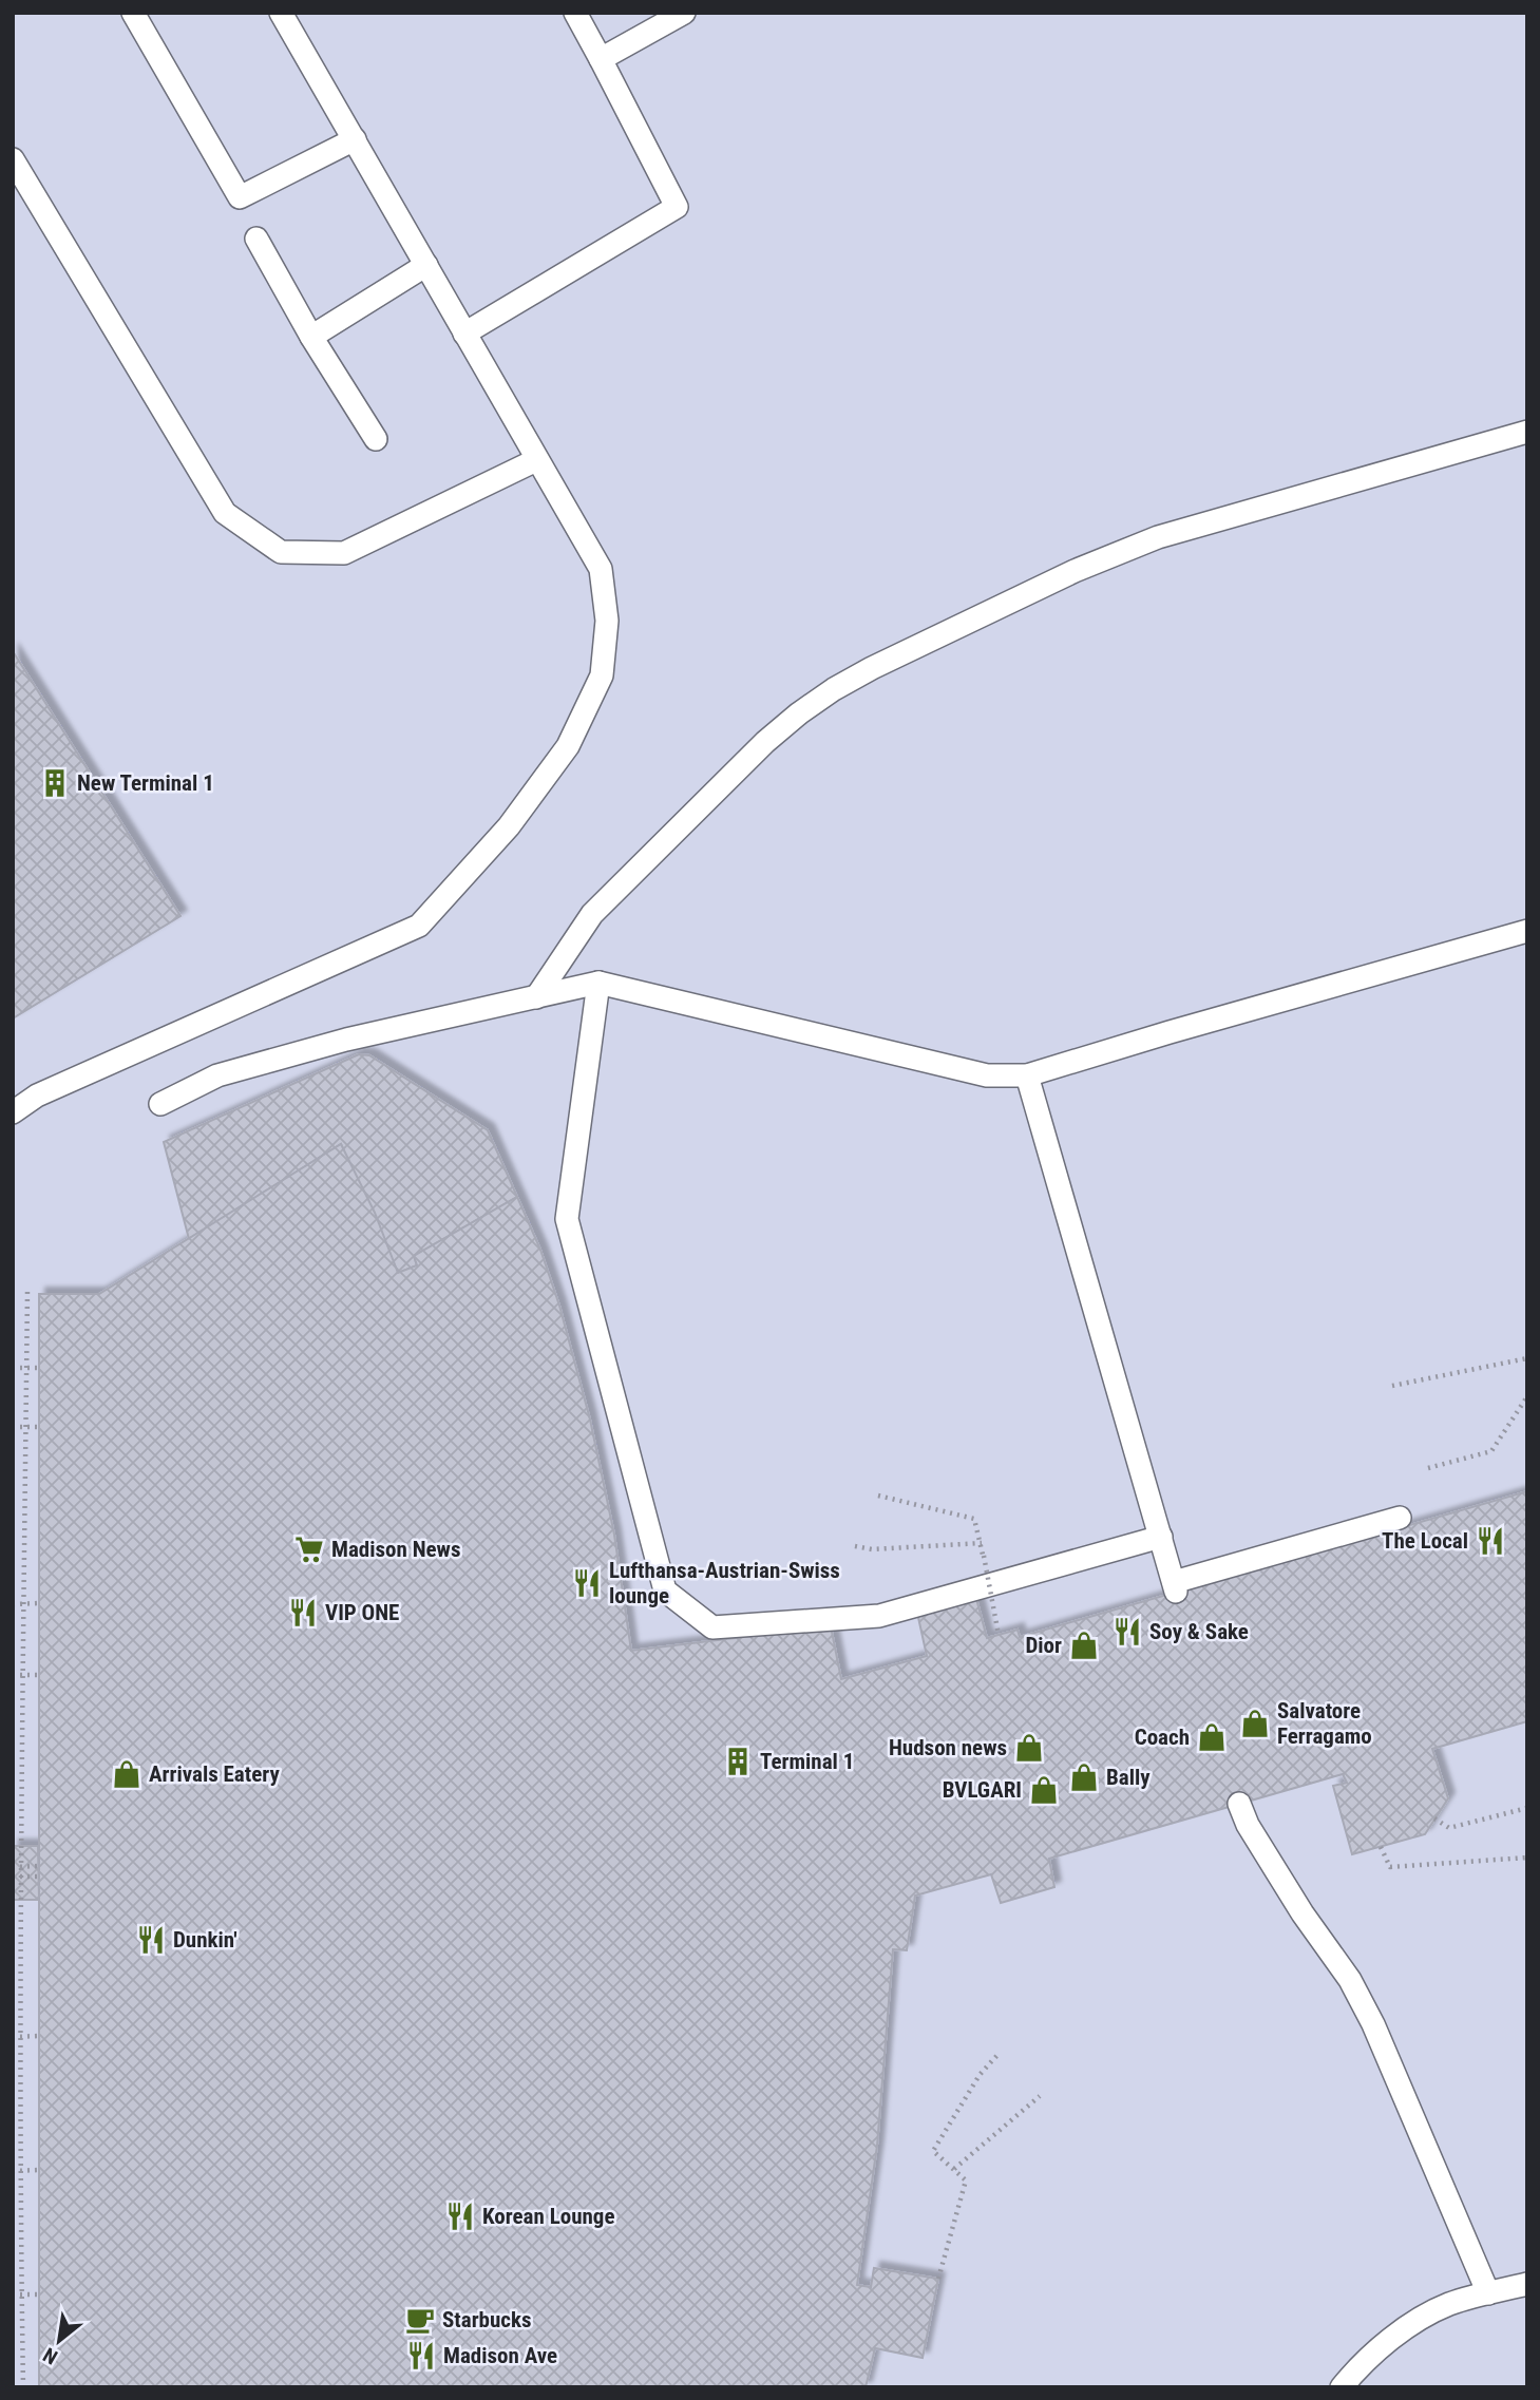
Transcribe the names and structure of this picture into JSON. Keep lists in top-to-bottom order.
{
  "places": {
    "building": ["New Terminal 1", "Terminal 1"],
    "restaurant": [
      "The Local",
      "Lufthansa-Austrian-Swiss lounge",
      "VIP ONE",
      "Soy & Sake",
      "Dunkin'",
      "Korean Lounge",
      "Madison Ave"
    ],
    "supermarket": ["Madison News"],
    "shop": [
      "Dior",
      "Salvatore Ferragamo",
      "Coach",
      "Hudson news",
      "Arrivals Eatery",
      "Bally",
      "BVLGARI"
    ],
    "cafe": ["Starbucks"]
  },
  "north": "bottom left"
}
